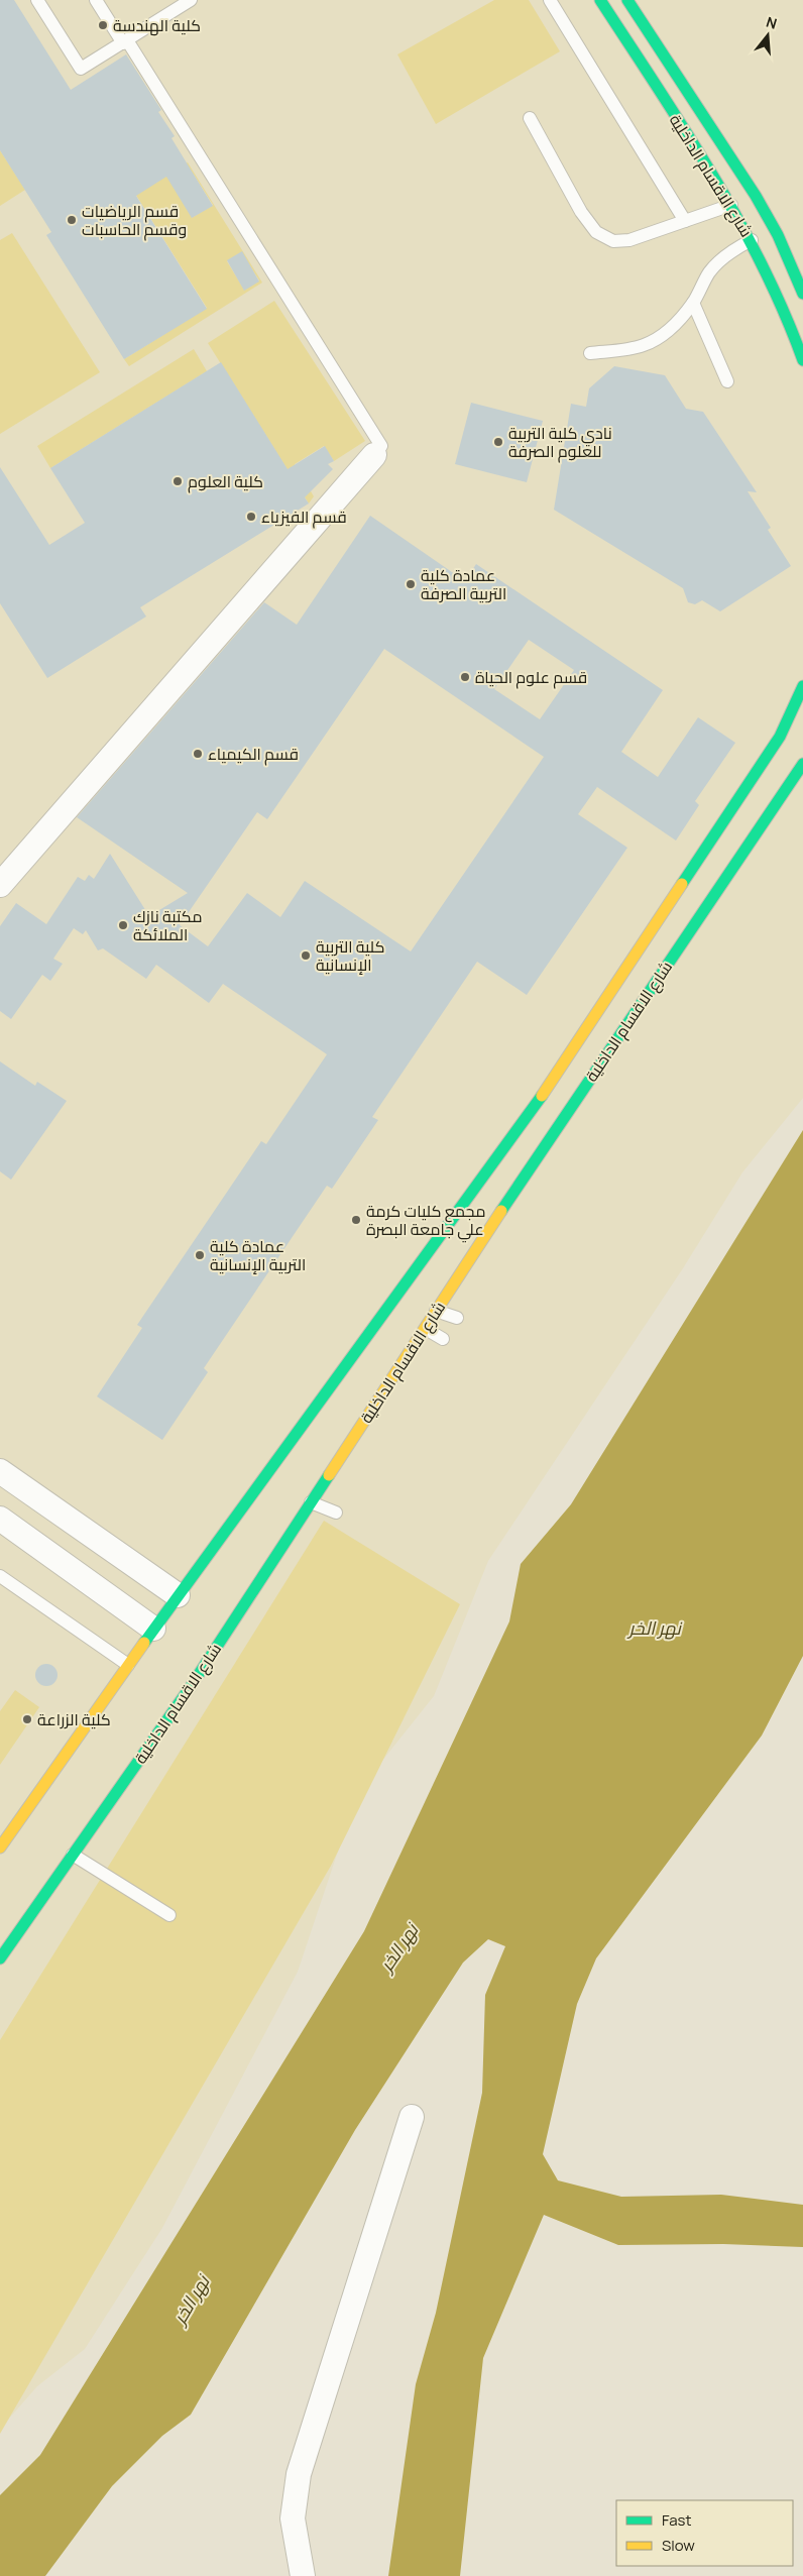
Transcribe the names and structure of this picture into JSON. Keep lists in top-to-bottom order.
{
  "streets": {
    "street": ["شارع الاقسام الداخلية"]
  },
  "water": ["نهر الخر"],
  "places": [
    "كلية الهندسة",
    "قسم الرياضيات وقسم الحاسبات",
    "نادي كلية التربية للعلوم الصرفة",
    "كلية العلوم",
    "قسم الفيزياء",
    "عمادة كلية التربية الصرفة",
    "قسم علوم الحياة",
    "قسم الكيمياء",
    "مكتبة نازك الملائكة",
    "كلية التربية الإنسانية",
    "مجمع كليات كرمة علي جامعة البصرة",
    "عمادة كلية التربية الإنسانية",
    "كلية الزراعة"
  ],
  "legend": ["Fast", "Slow"],
  "north": "top"
}
